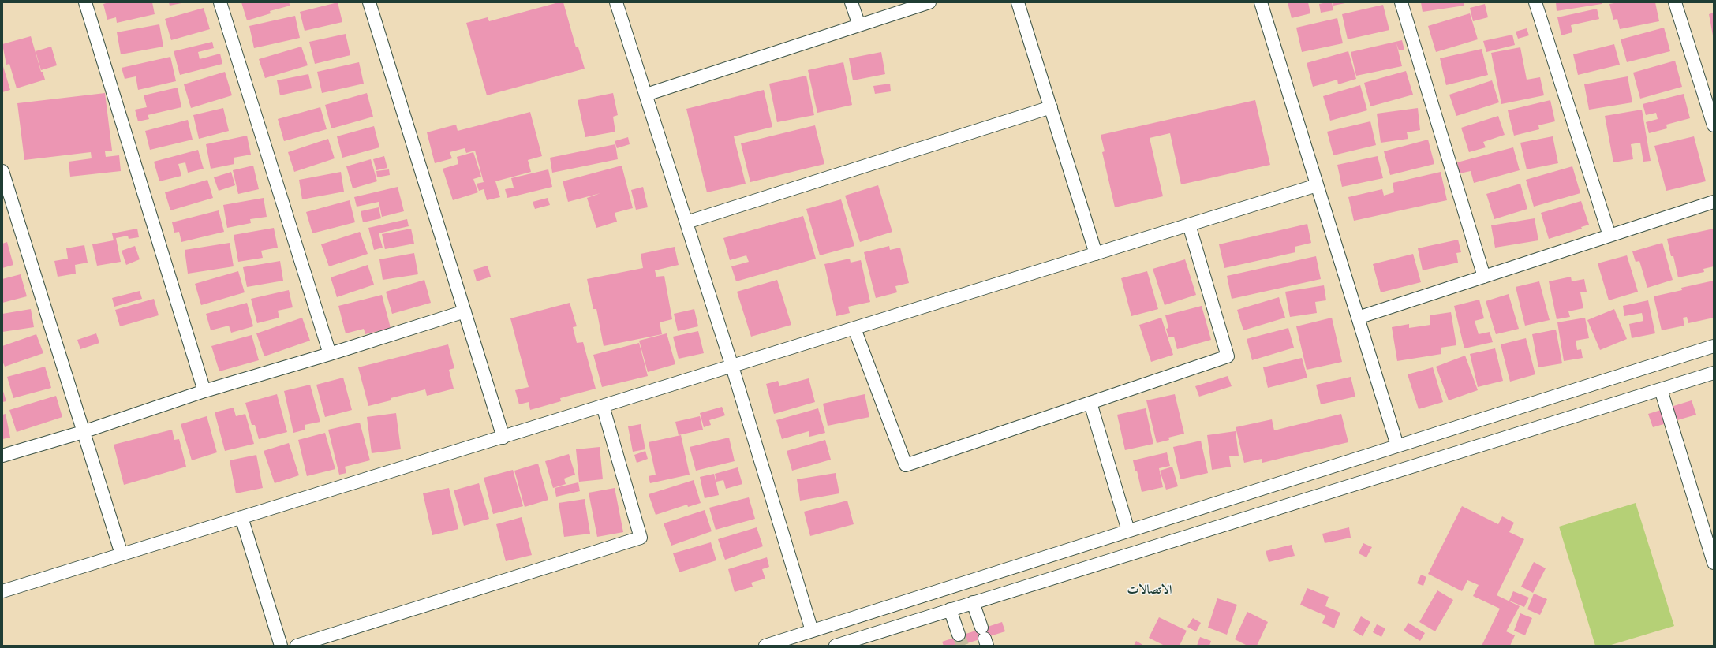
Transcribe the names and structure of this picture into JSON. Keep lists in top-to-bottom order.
{
  "districts": ["الاتصالات"]
}
